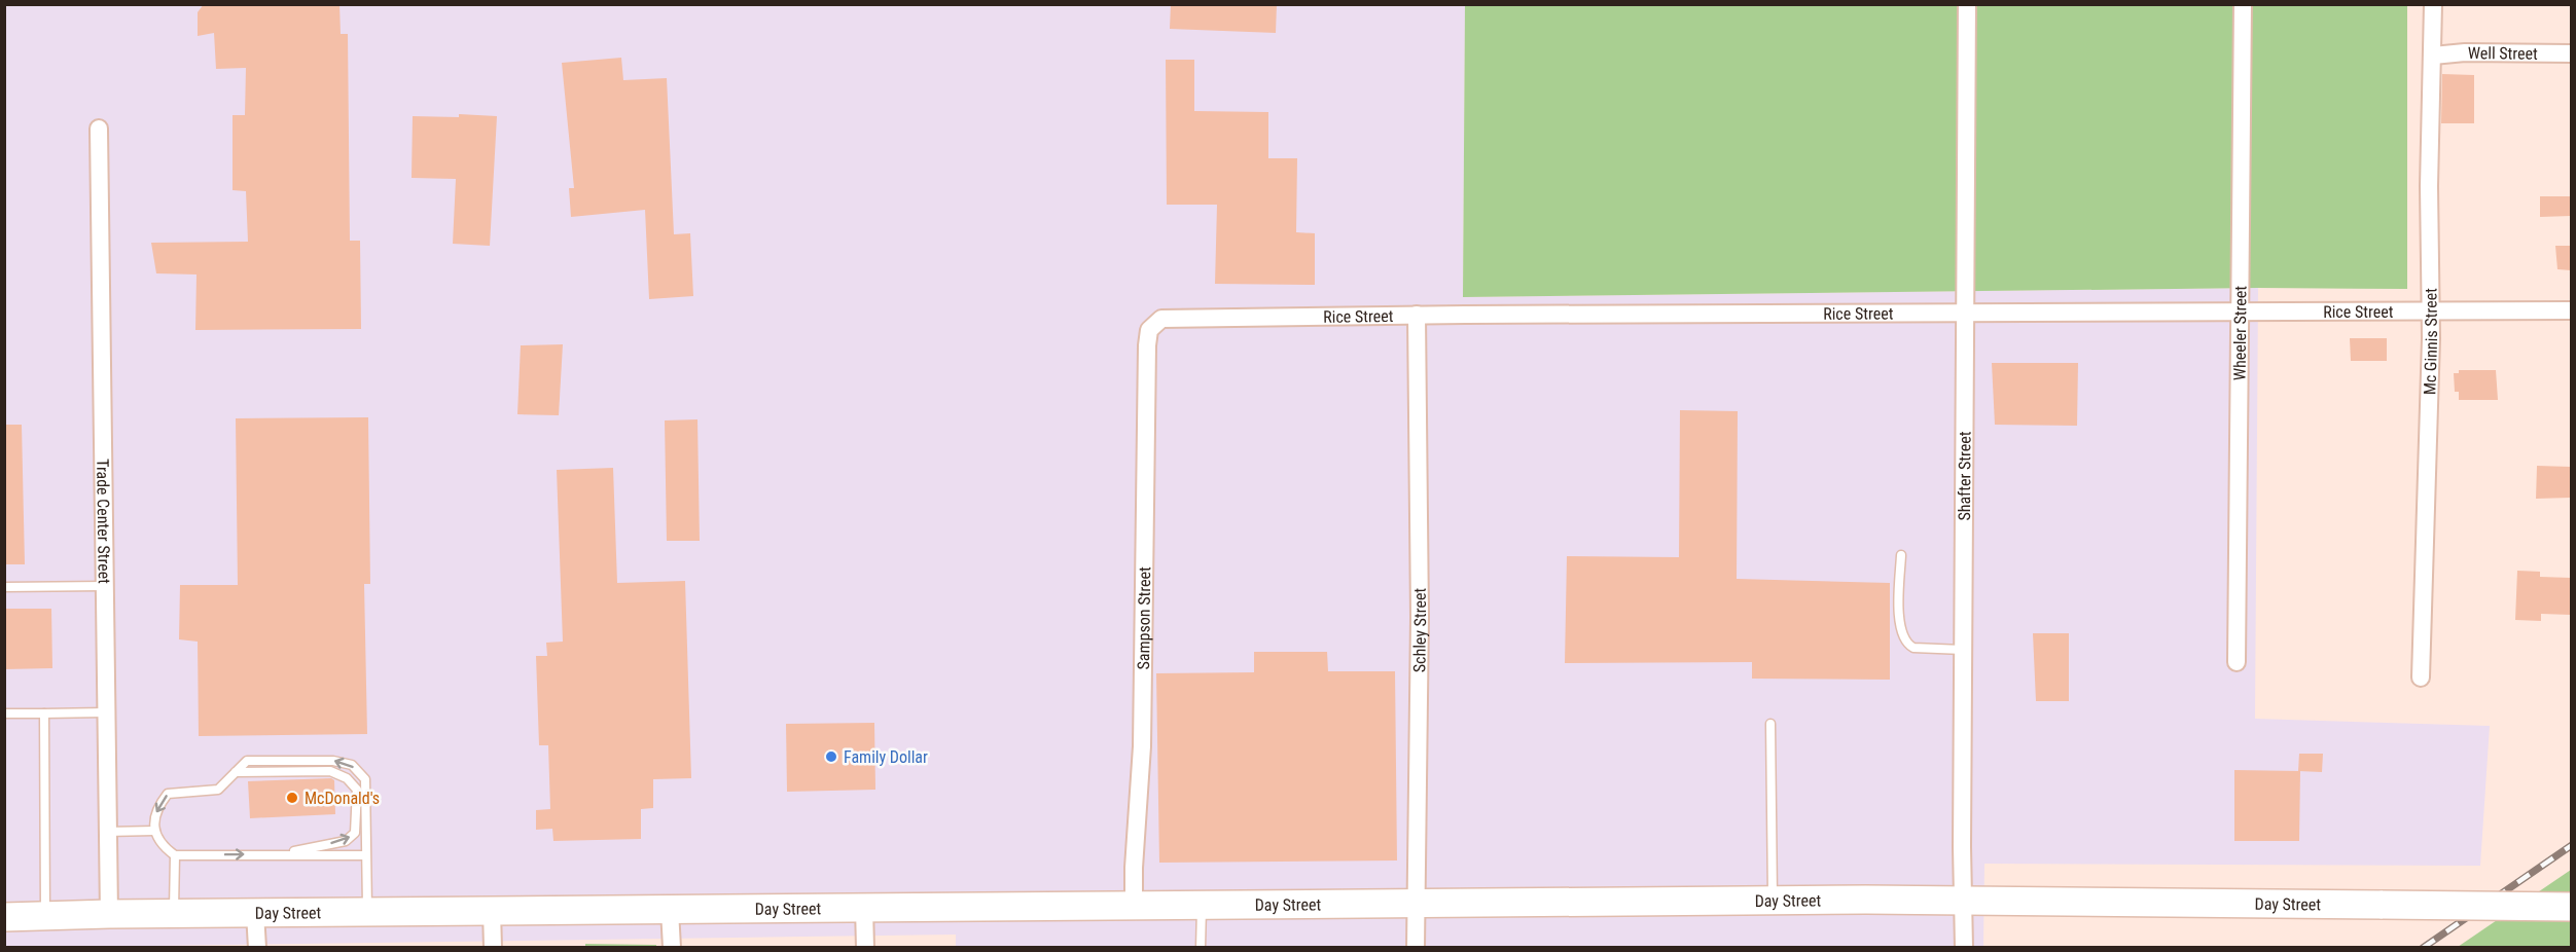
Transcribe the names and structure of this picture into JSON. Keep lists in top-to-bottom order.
{
  "streets": {
    "main road": ["Day Street"],
    "street": [
      "Well Street",
      "Rice Street",
      "Wheeler Street",
      "Mc Ginnis Street",
      "Shafter Street",
      "Trade Center Street",
      "Sampson Street",
      "Schley Street"
    ]
  },
  "crossings": [
    ["Well Street", "Mc Ginnis Street"],
    ["Rice Street", "Wheeler Street"],
    ["Rice Street", "Mc Ginnis Street"],
    ["Rice Street", "Shafter Street"],
    ["Rice Street", "Sampson Street"],
    ["Rice Street", "Schley Street"],
    ["Shafter Street", "Day Street"],
    ["Trade Center Street", "Day Street"],
    ["Sampson Street", "Day Street"],
    ["Schley Street", "Day Street"]
  ],
  "places": ["Family Dollar", "McDonald's"]
}
